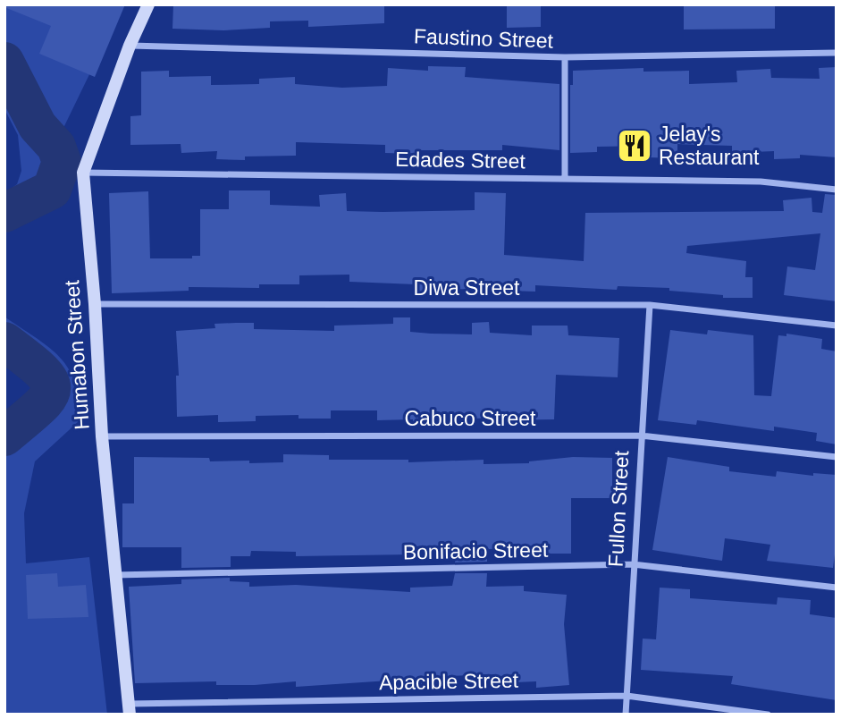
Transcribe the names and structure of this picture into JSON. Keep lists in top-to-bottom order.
{
  "streets": {
    "street": [
      "Faustino Street",
      "Edades Street",
      "Diwa Street",
      "Humabon Street",
      "Cabuco Street",
      "Fullon Street",
      "Bonifacio Street",
      "Apacible Street"
    ]
  },
  "crossings": [
    ["Faustino Street", "Humabon Street"],
    ["Edades Street", "Humabon Street"],
    ["Diwa Street", "Humabon Street"],
    ["Diwa Street", "Fullon Street"],
    ["Humabon Street", "Cabuco Street"],
    ["Humabon Street", "Bonifacio Street"],
    ["Humabon Street", "Apacible Street"],
    ["Cabuco Street", "Fullon Street"],
    ["Fullon Street", "Bonifacio Street"],
    ["Fullon Street", "Apacible Street"]
  ],
  "places": {
    "restaurant": ["Jelay's Restaurant"]
  }
}
